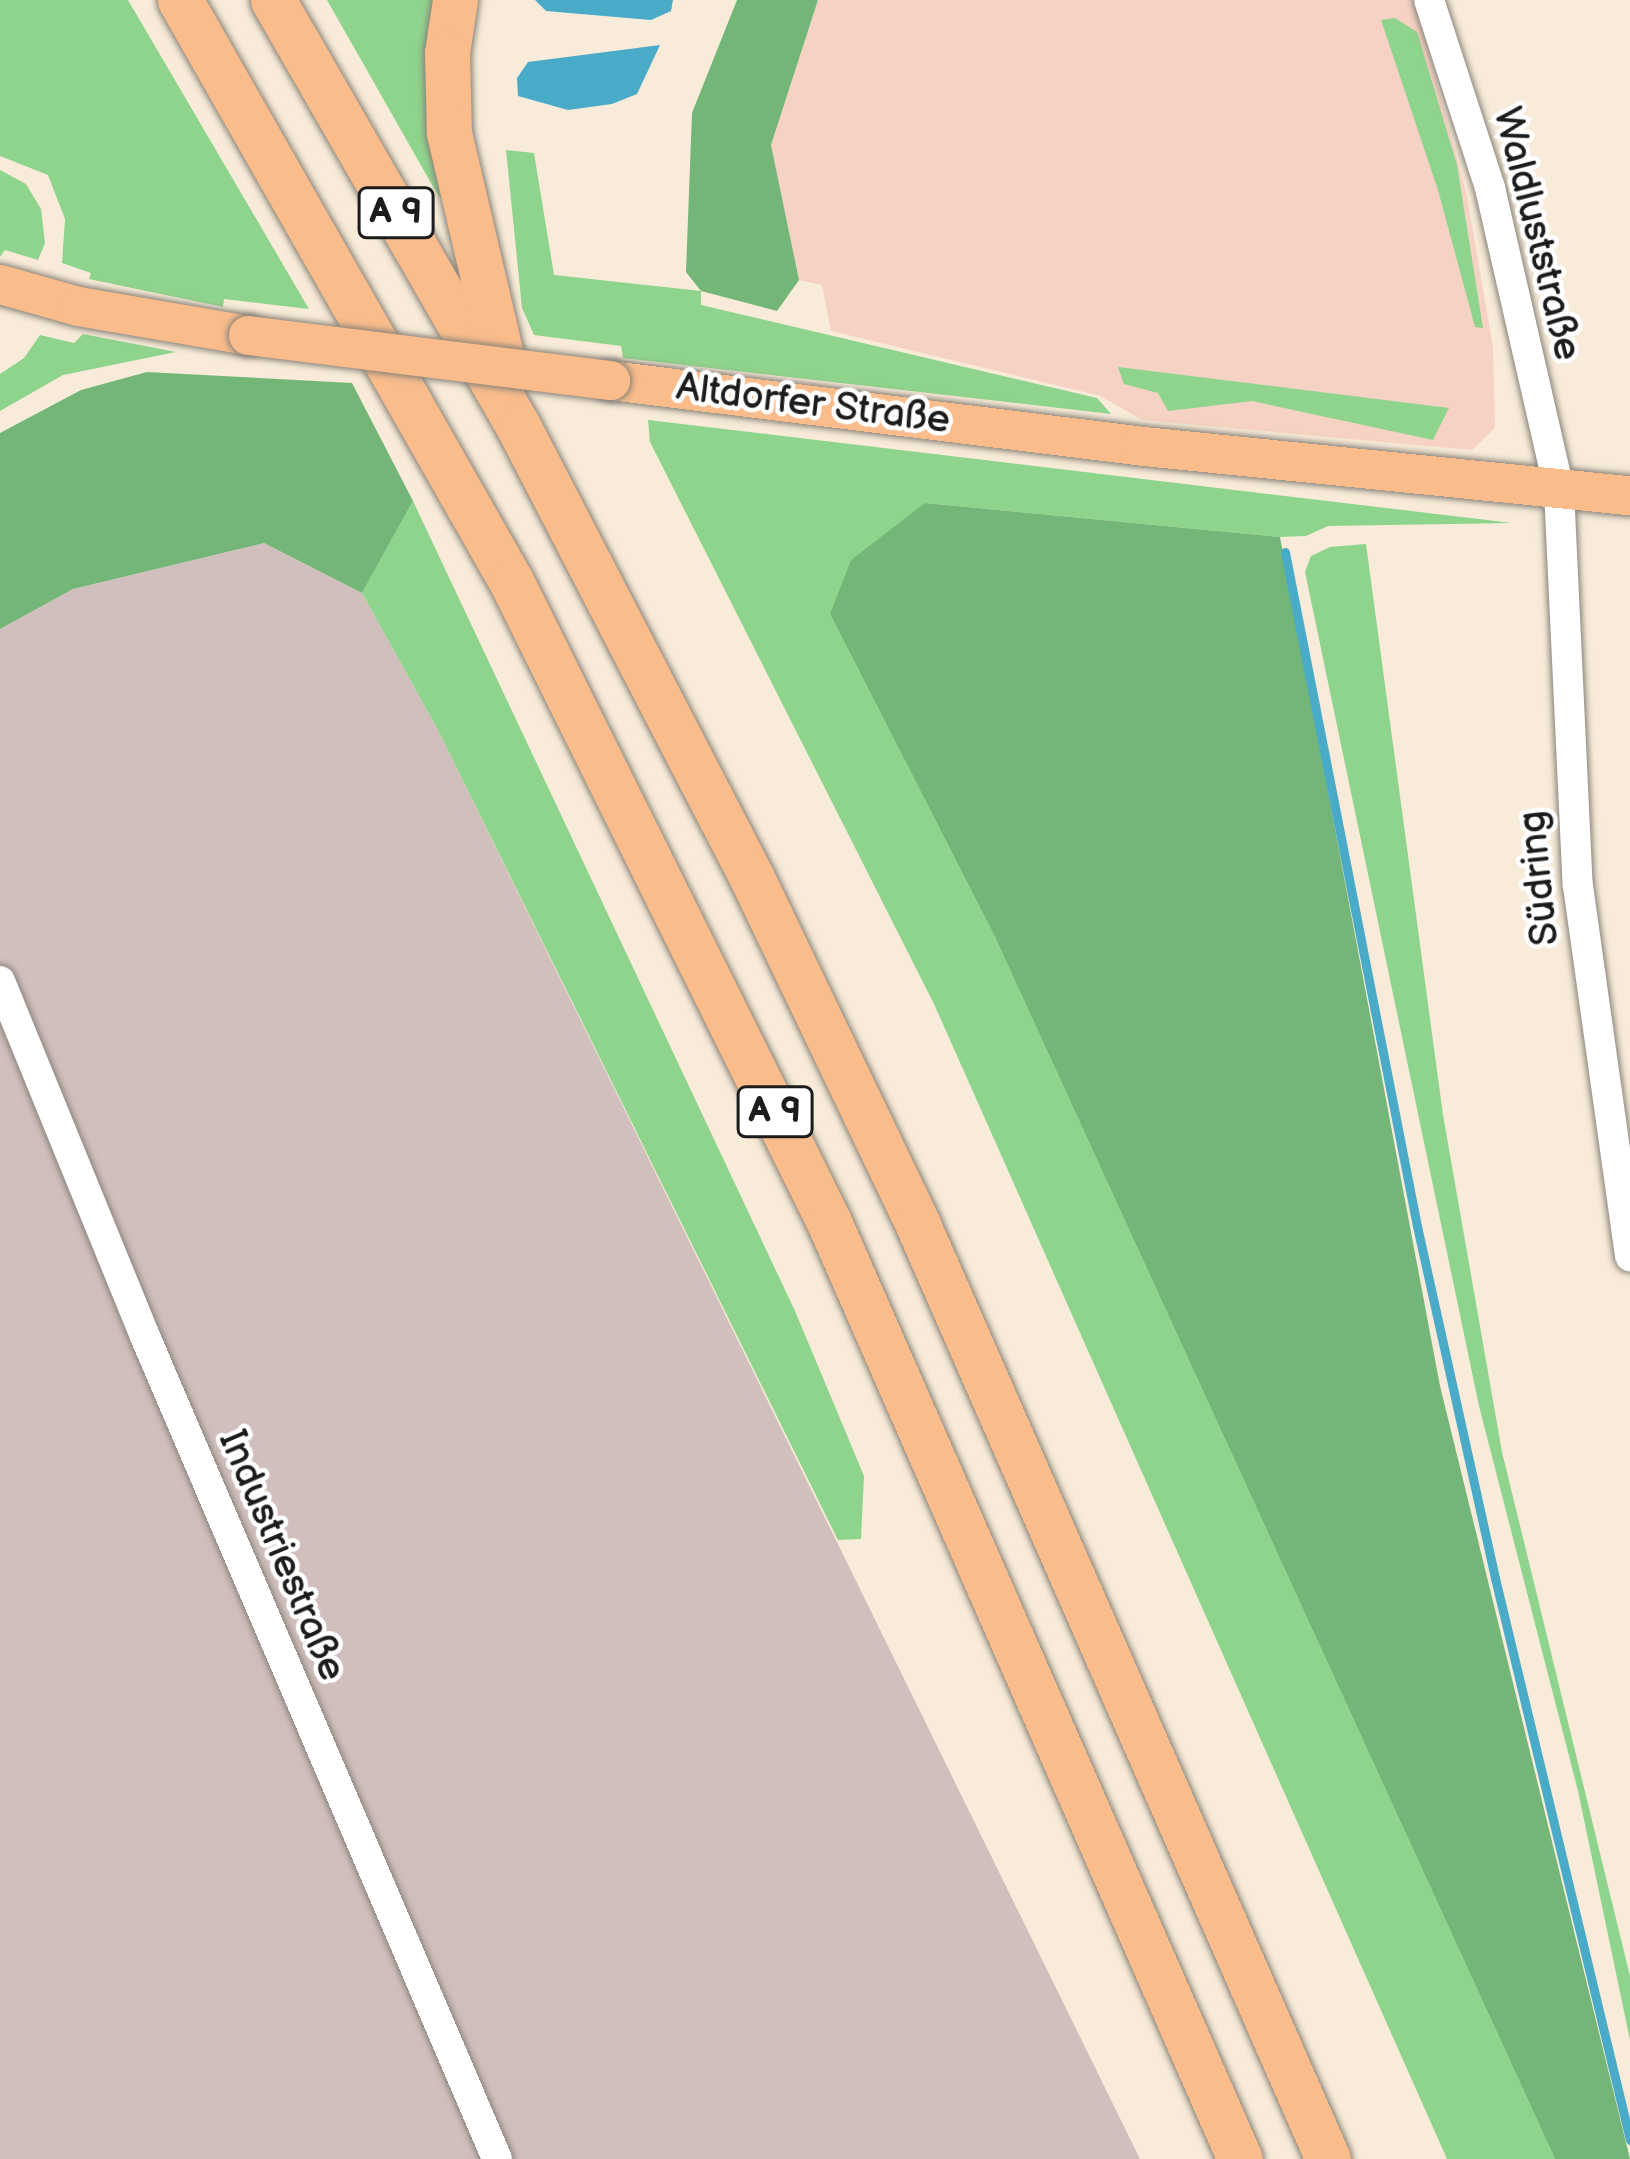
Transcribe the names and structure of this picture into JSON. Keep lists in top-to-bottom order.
{
  "streets": {
    "highway": ["A 9"],
    "main road": ["Altdorfer Straße"],
    "street": ["Waldluststraße", "Südring", "Industriestraße"]
  },
  "crossings": [
    ["Waldluststraße", "Altdorfer Straße"],
    ["Waldluststraße", "Südring"],
    ["Altdorfer Straße", "Südring"]
  ]
}
